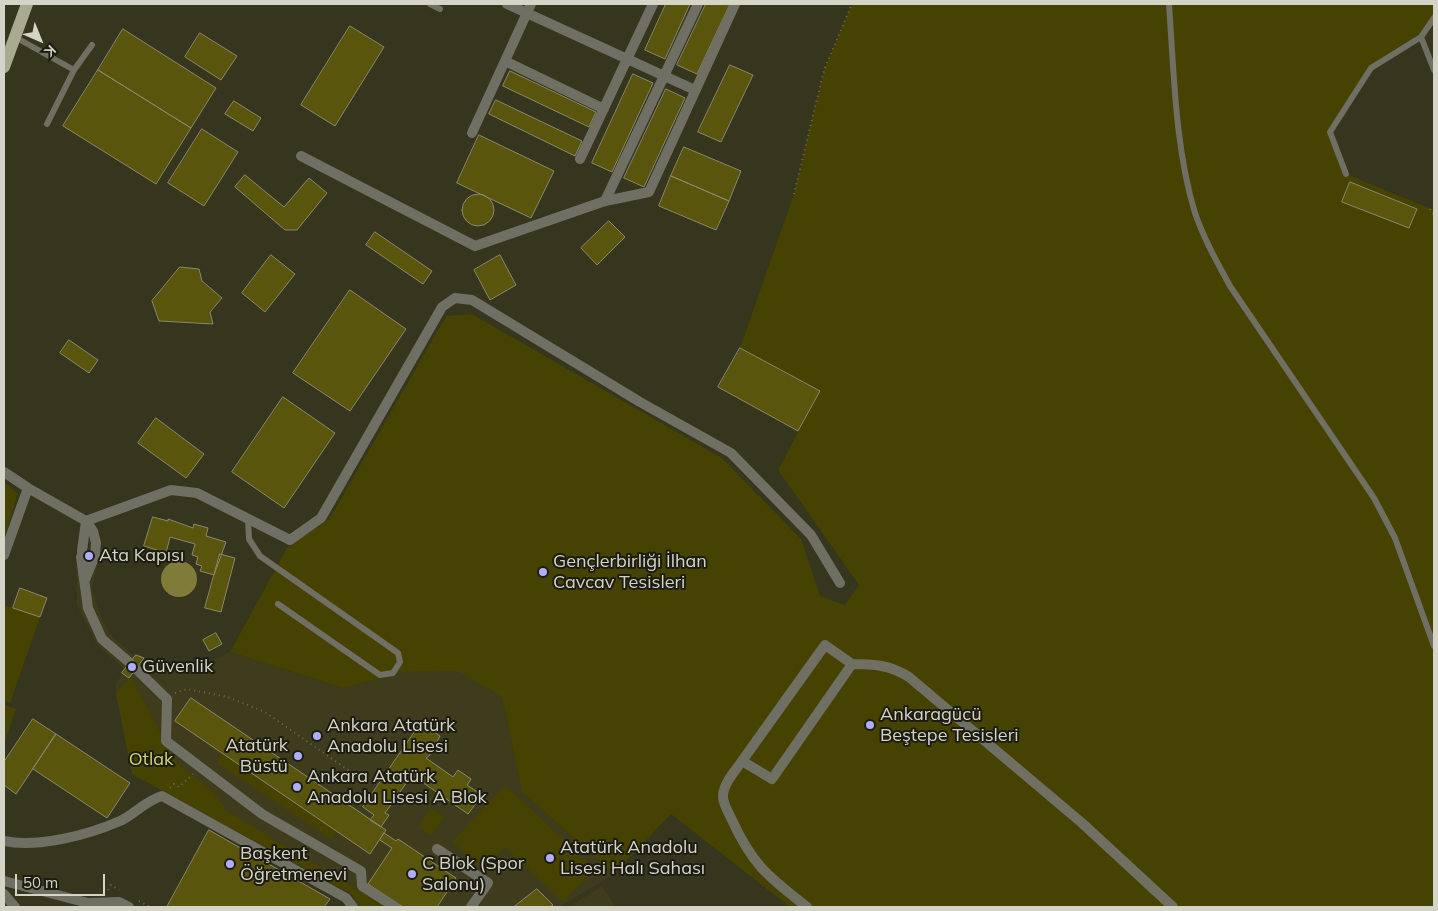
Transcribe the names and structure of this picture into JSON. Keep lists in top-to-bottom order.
{
  "parks": ["Otlak"],
  "places": [
    "Ata Kapısı",
    "Gençlerbirliği İlhan Cavcav Tesisleri",
    "Güvenlik",
    "Ankaragücü Beştepe Tesisleri",
    "Ankara Atatürk Anadolu Lisesi",
    "Atatürk Büstü",
    "Ankara Atatürk Anadolu Lisesi A Blok",
    "Atatürk Anadolu Lisesi Halı Sahası",
    "Başkent Öğretmenevi",
    "C Blok (Spor Salonu)"
  ],
  "scale_bar": "50 m",
  "north": "bottom right"
}
